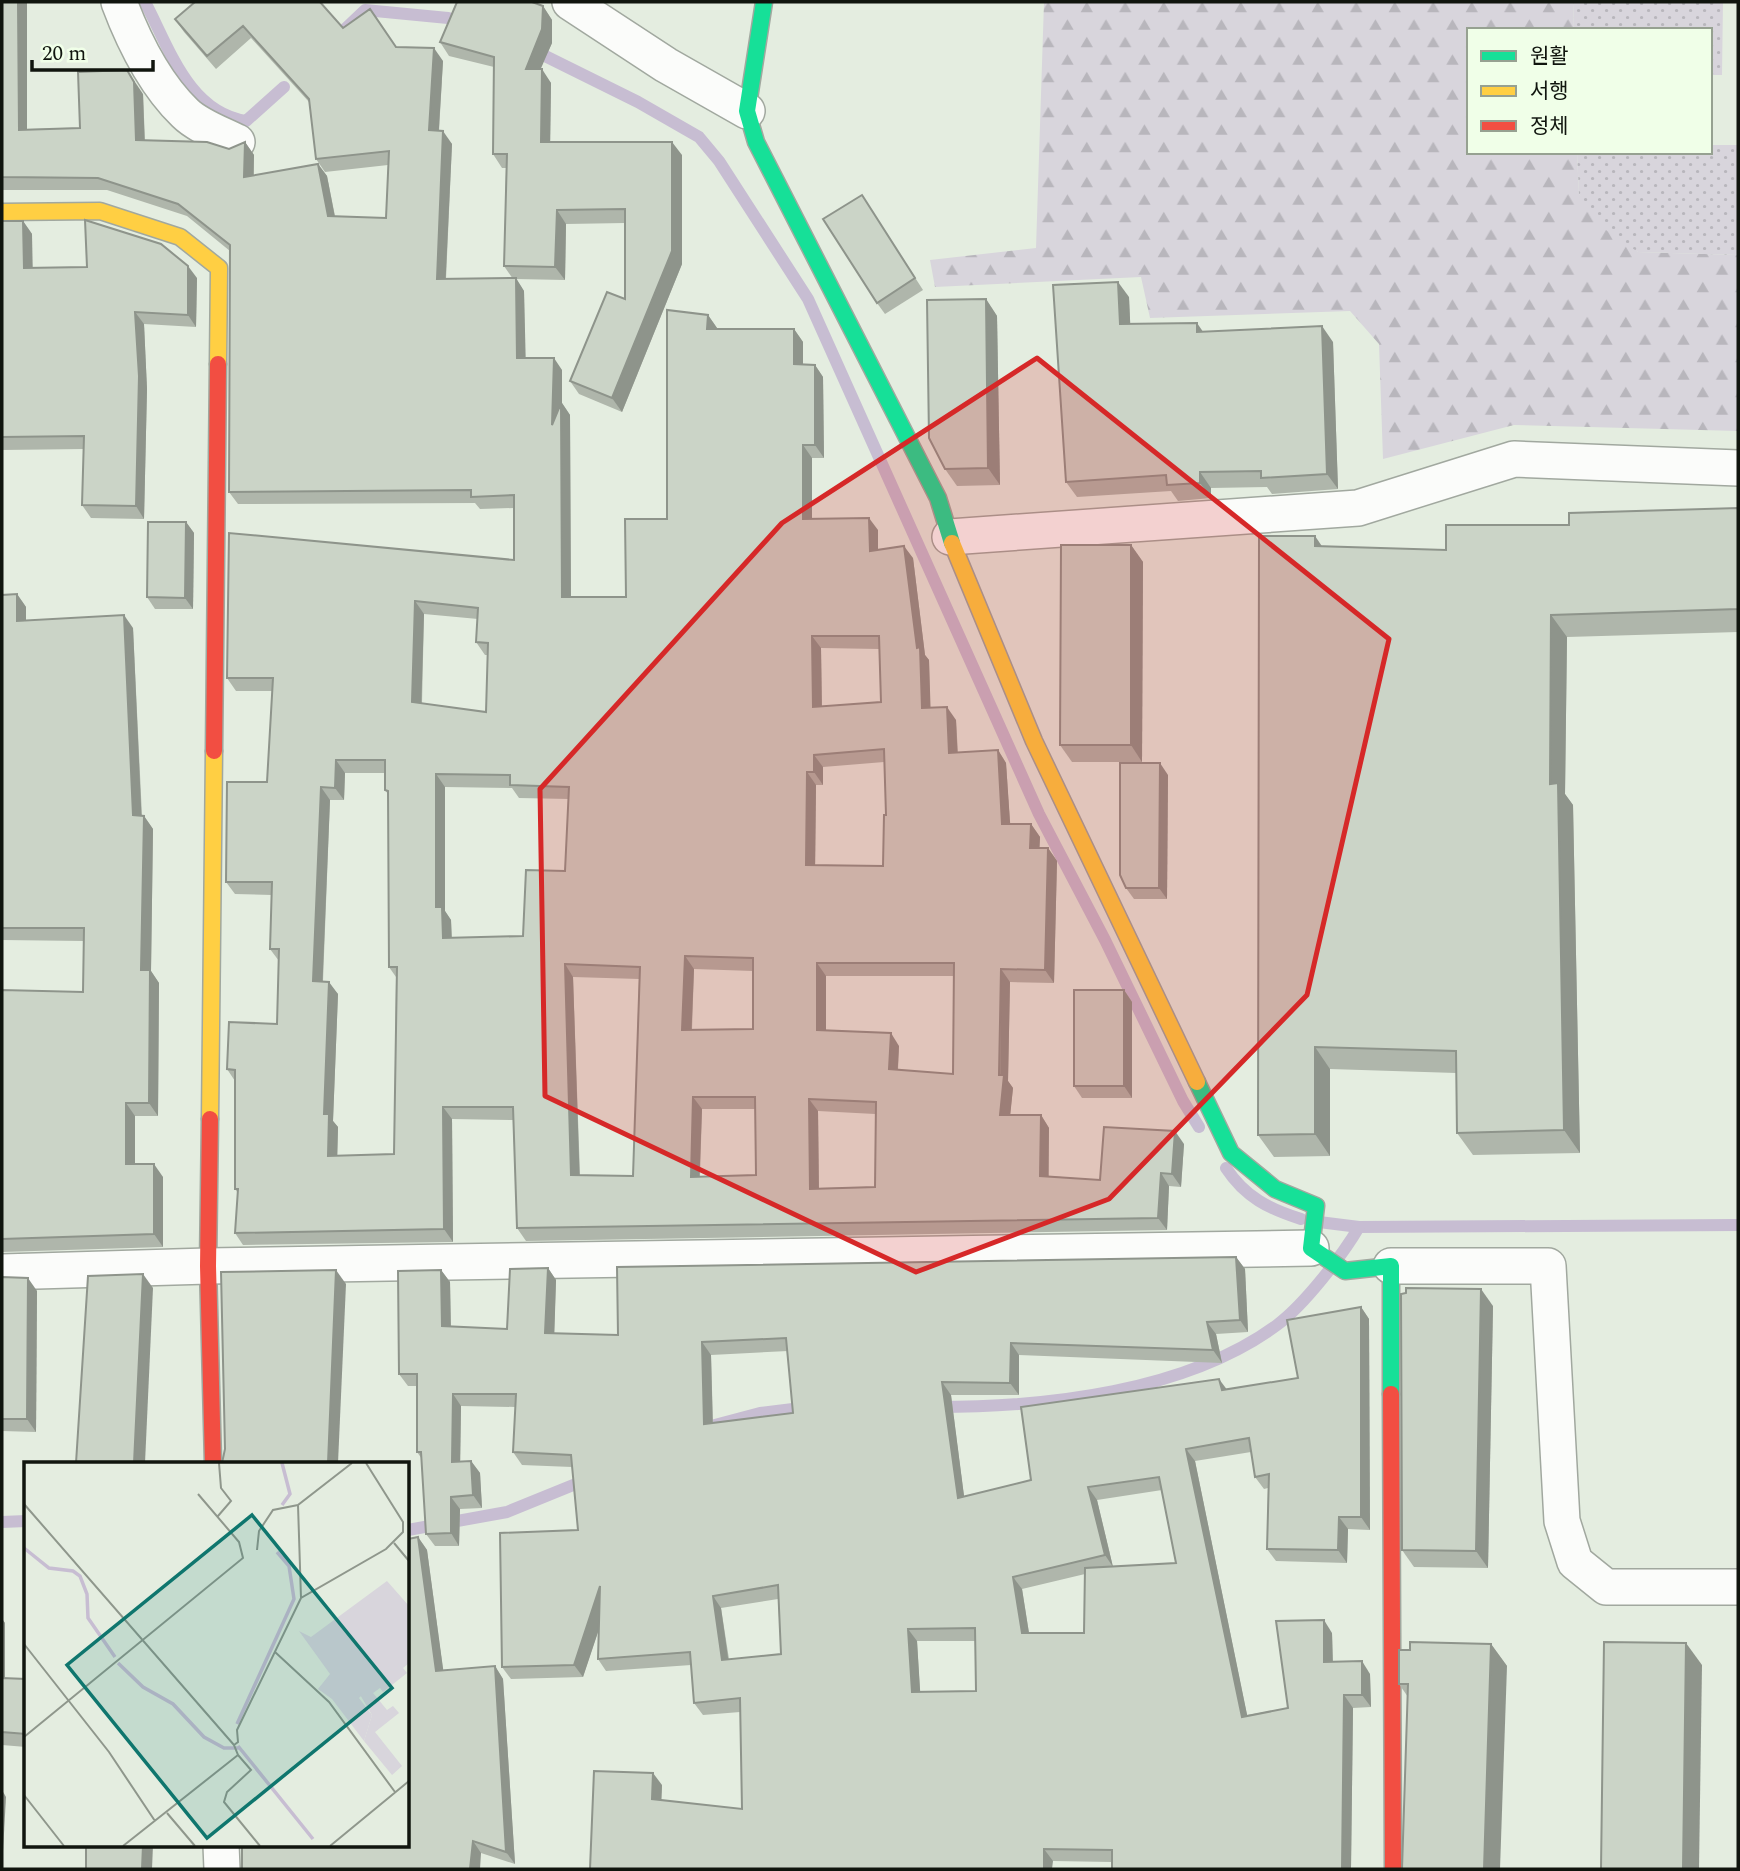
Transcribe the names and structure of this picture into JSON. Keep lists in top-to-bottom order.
{
  "legend": ["원활", "서행", "정체"],
  "scale_bar": "20 m"
}
